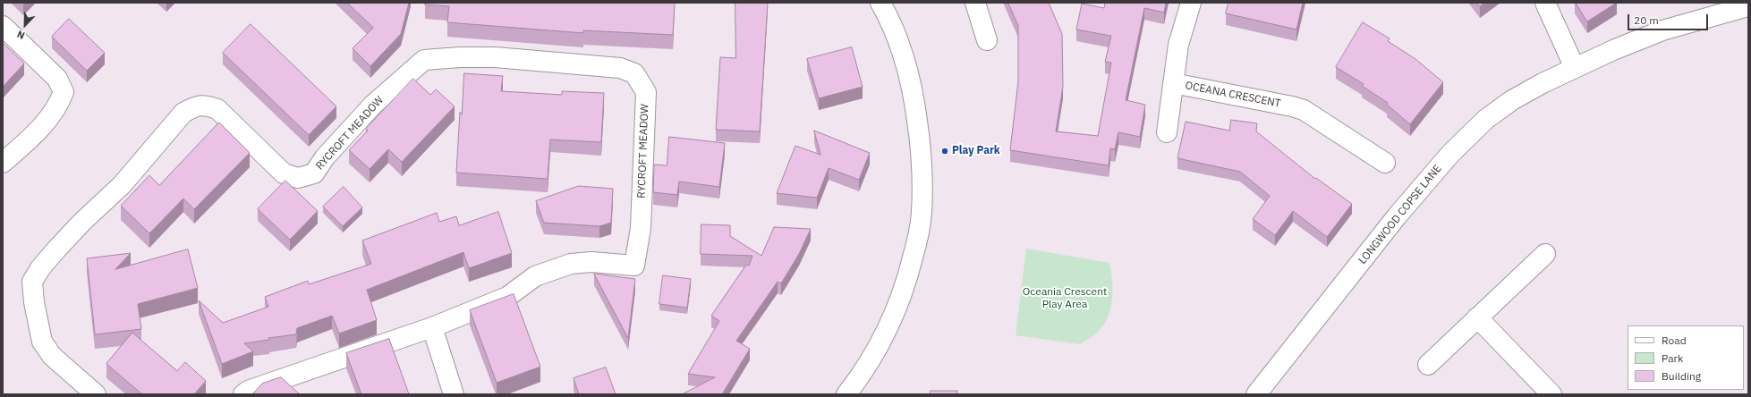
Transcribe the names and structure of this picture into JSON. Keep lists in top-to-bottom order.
{
  "streets": {
    "street": ["OCEANA CRESCENT", "RYCROFT MEADOW", "LONGWOOD COPSE LANE"]
  },
  "parks": ["Oceania Crescent Play Area"],
  "places": ["Play Park"],
  "legend": ["Road", "Park", "Building"],
  "scale_bar": "20 m",
  "north": "bottom left"
}
